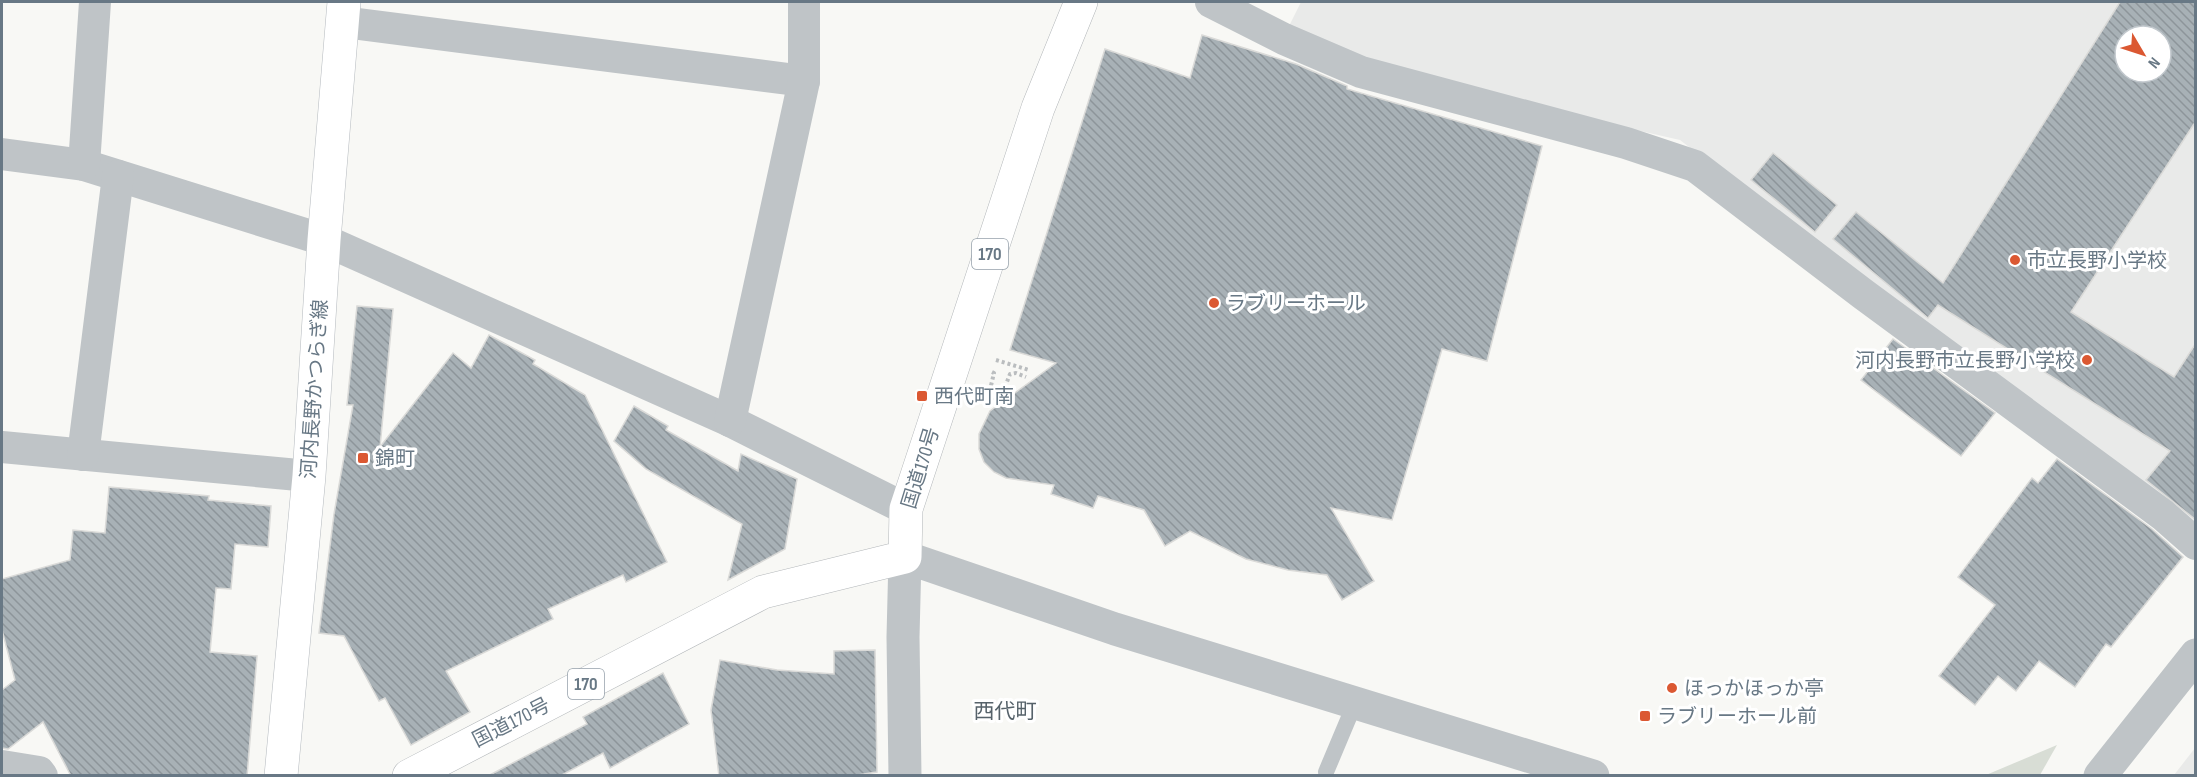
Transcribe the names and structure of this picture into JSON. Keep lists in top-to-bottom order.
{
  "streets": {
    "main road": ["170", "河内長野かつらぎ線", "国道170号"]
  },
  "districts": ["西代町"],
  "places": {
    "other": [
      "市立長野小学校",
      "ラブリーホール",
      "河内長野市立長野小学校",
      "ほっかほっか亭"
    ],
    "transit": ["西代町南", "錦町", "ラブリーホール前"]
  },
  "north": "bottom right"
}
